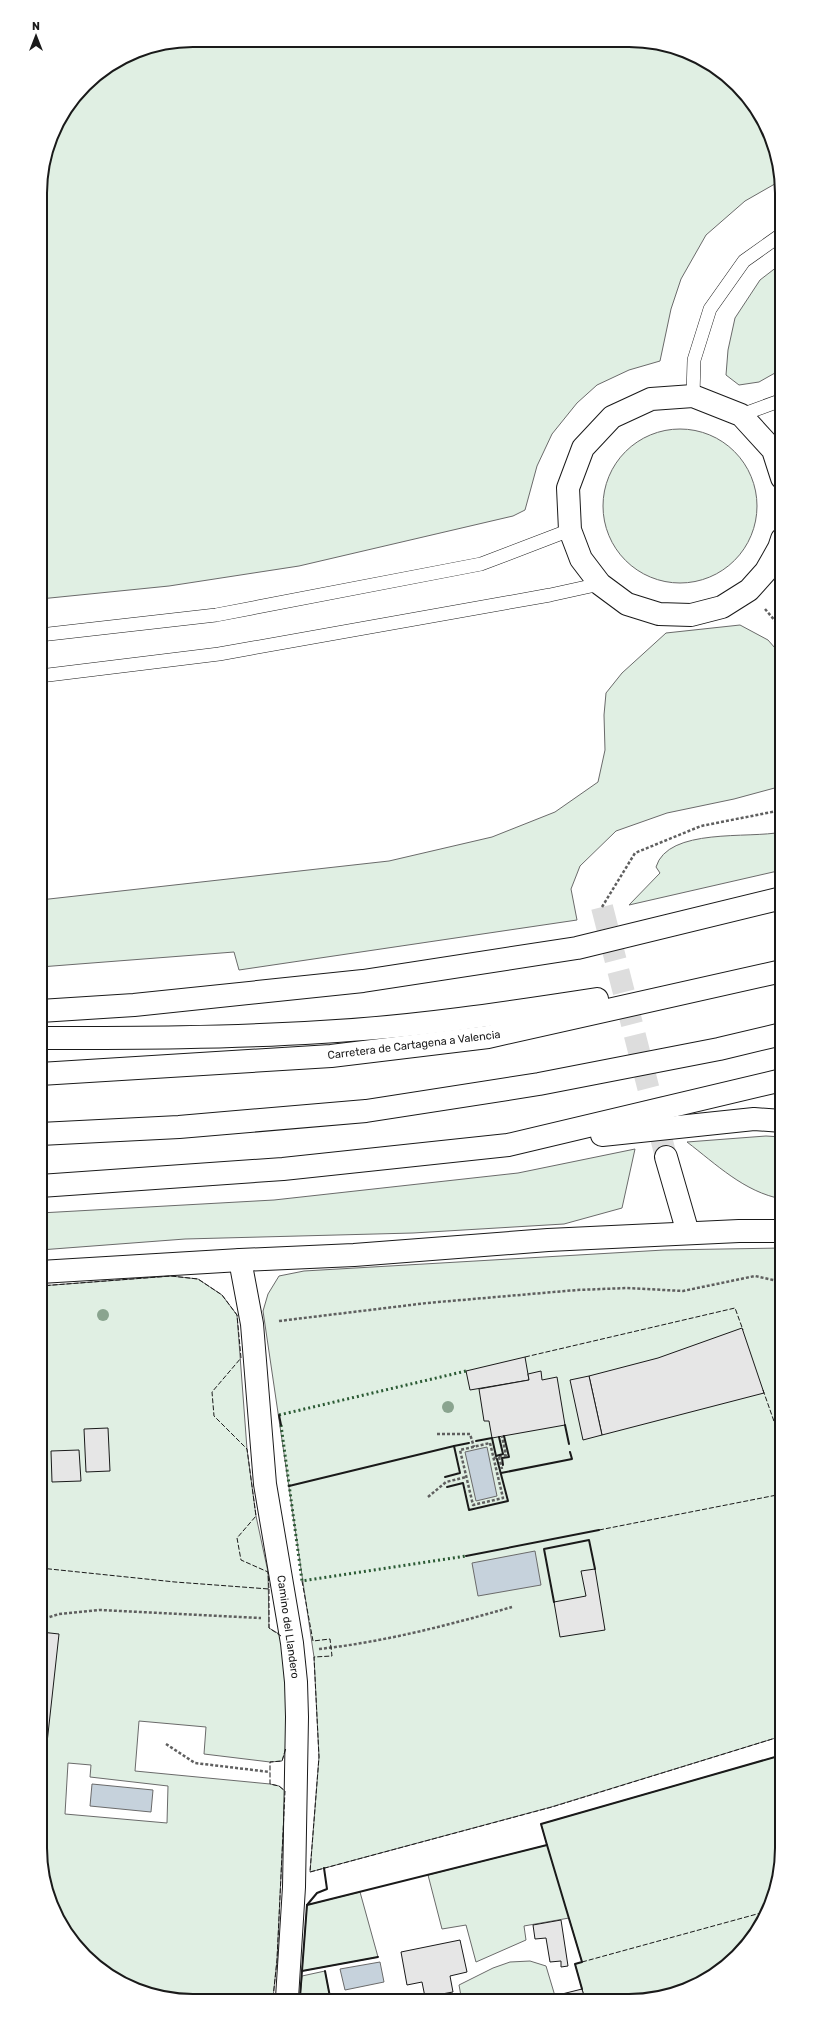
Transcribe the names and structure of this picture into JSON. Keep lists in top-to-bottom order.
{
  "streets": {
    "main road": ["Carretera de Cartagena a Valencia", "Camino del Llandero"]
  },
  "north": "top"
}
